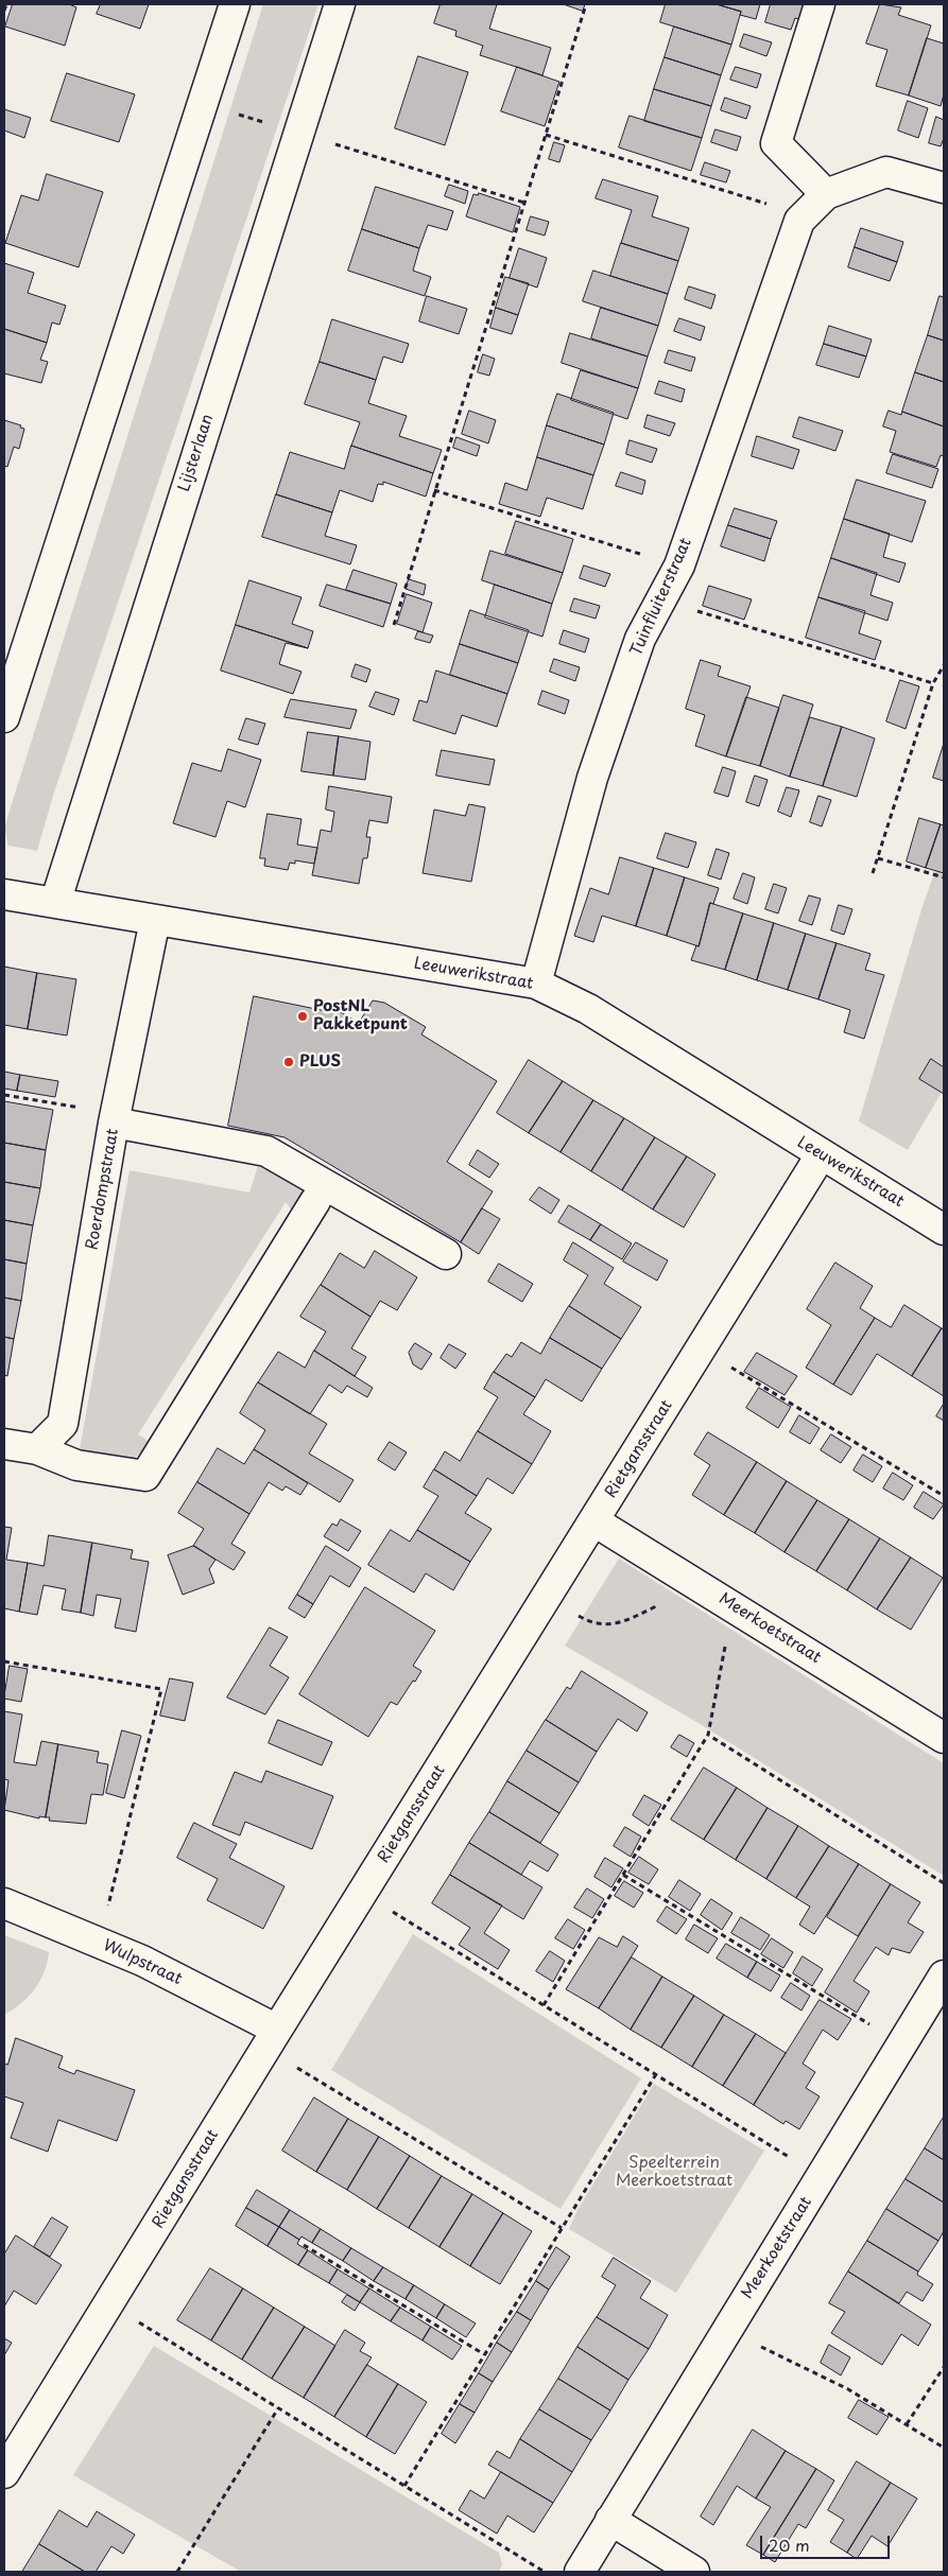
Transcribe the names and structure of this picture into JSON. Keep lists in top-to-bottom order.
{
  "streets": {
    "street": [
      "Lijsterlaan",
      "Tuinfluiterstraat",
      "Leeuwerikstraat",
      "Roerdompstraat",
      "Rietgansstraat",
      "Meerkoetstraat",
      "Wulpstraat"
    ]
  },
  "crossings": [
    ["Lijsterlaan", "Leeuwerikstraat"],
    ["Tuinfluiterstraat", "Leeuwerikstraat"],
    ["Leeuwerikstraat", "Roerdompstraat"],
    ["Leeuwerikstraat", "Rietgansstraat"],
    ["Rietgansstraat", "Meerkoetstraat"],
    ["Rietgansstraat", "Wulpstraat"]
  ],
  "parks": ["Speelterrein Meerkoetstraat"],
  "places": ["PostNL Pakketpunt", "PLUS"],
  "scale_bar": "20 m"
}
